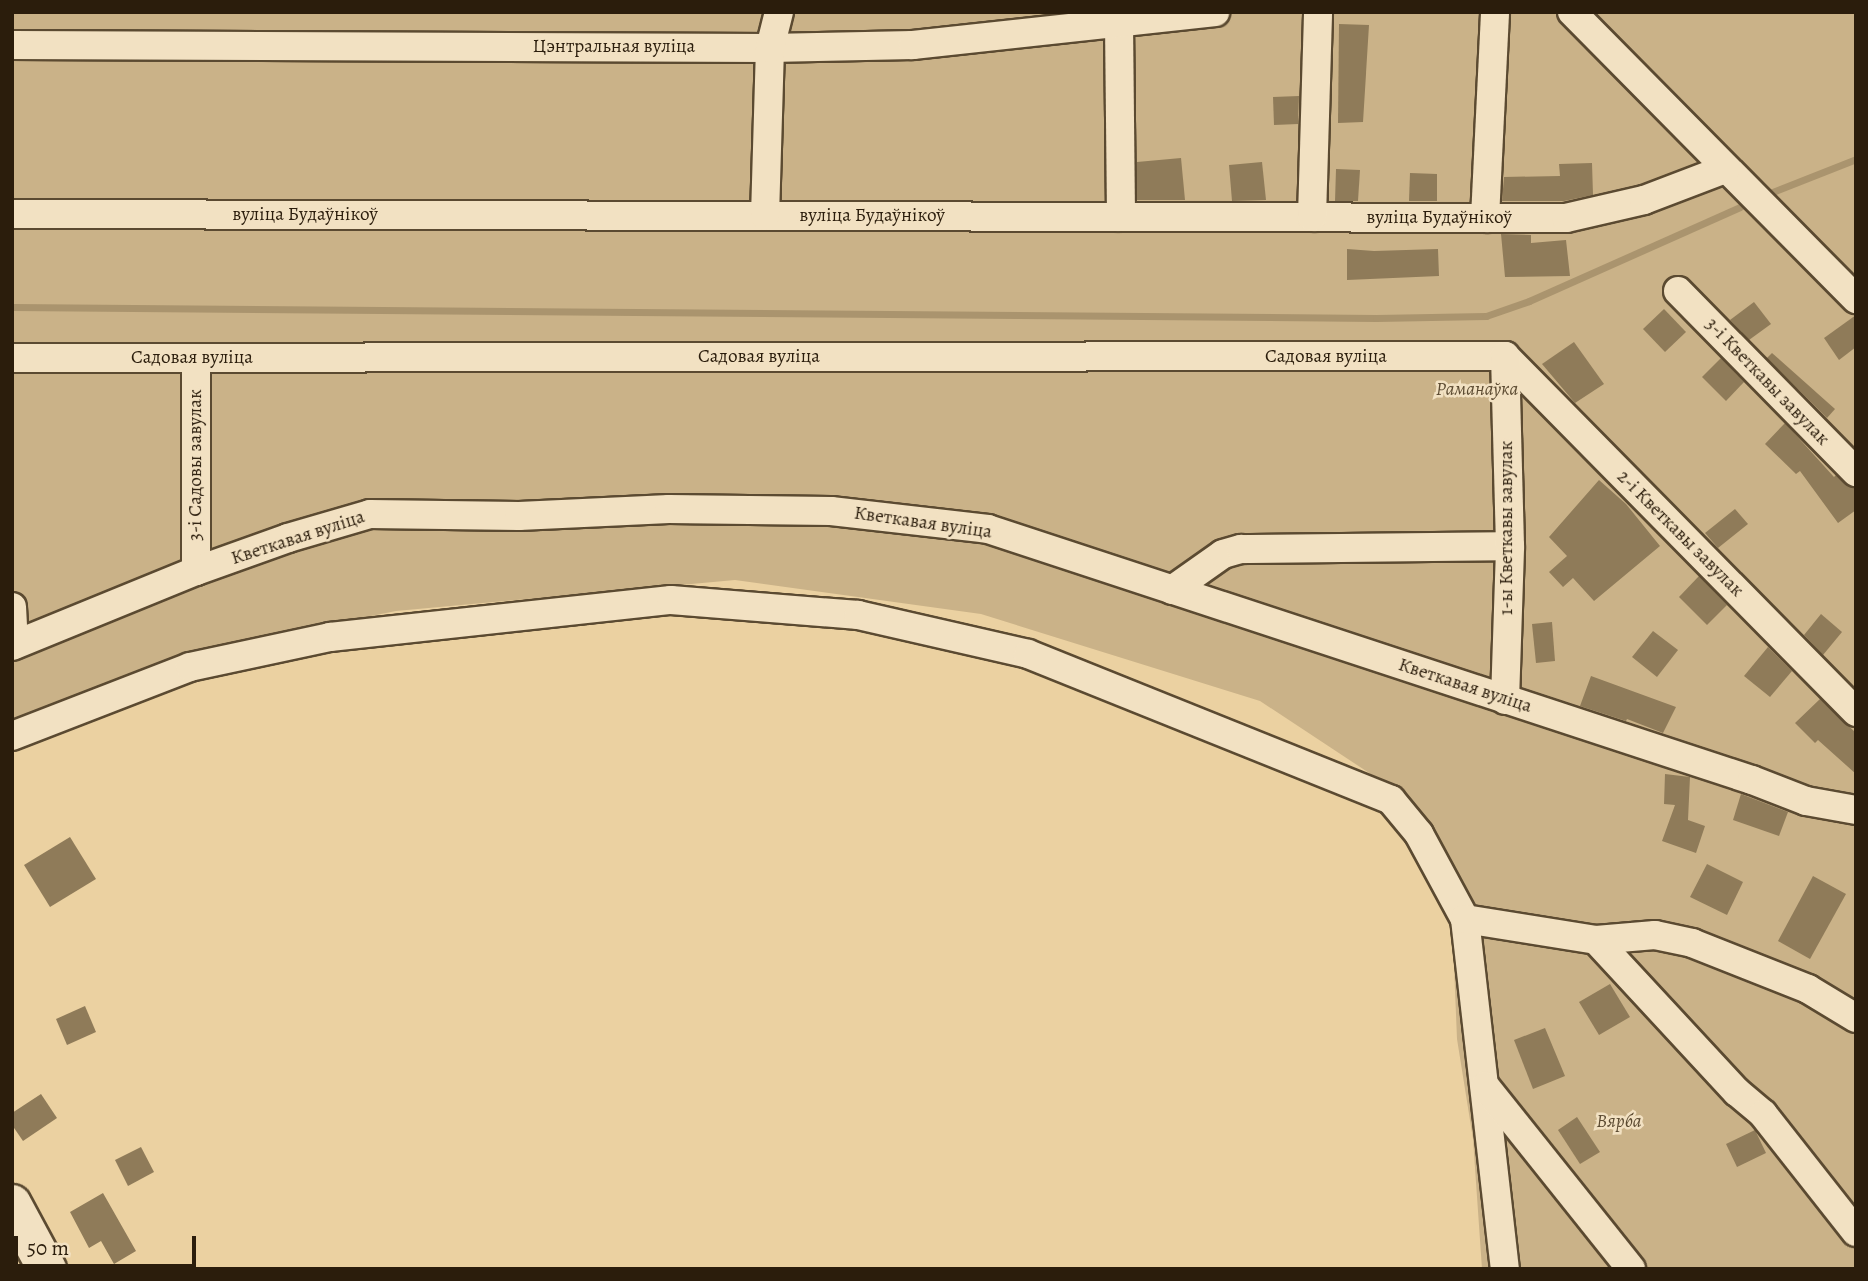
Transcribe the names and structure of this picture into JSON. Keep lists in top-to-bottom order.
{
  "streets": {
    "street": [
      "Цэнтральная вуліца",
      "вуліца Будаўнікоў",
      "Садовая вуліца",
      "3-і Кветкавы завулак",
      "3-і Садовы завулак",
      "Кветкавая вуліца",
      "1-ы Кветкавы завулак",
      "2-і Кветкавы завулак"
    ]
  },
  "crossings": [
    ["Садовая вуліца", "3-і Садовы завулак"],
    ["Садовая вуліца", "1-ы Кветкавы завулак"],
    ["Садовая вуліца", "2-і Кветкавы завулак"],
    ["3-і Садовы завулак", "Кветкавая вуліца"],
    ["Кветкавая вуліца", "1-ы Кветкавы завулак"],
    ["1-ы Кветкавы завулак", "2-і Кветкавы завулак"]
  ],
  "parks": ["Раманаўка", "Вярба"],
  "scale_bar": "50 m"
}
